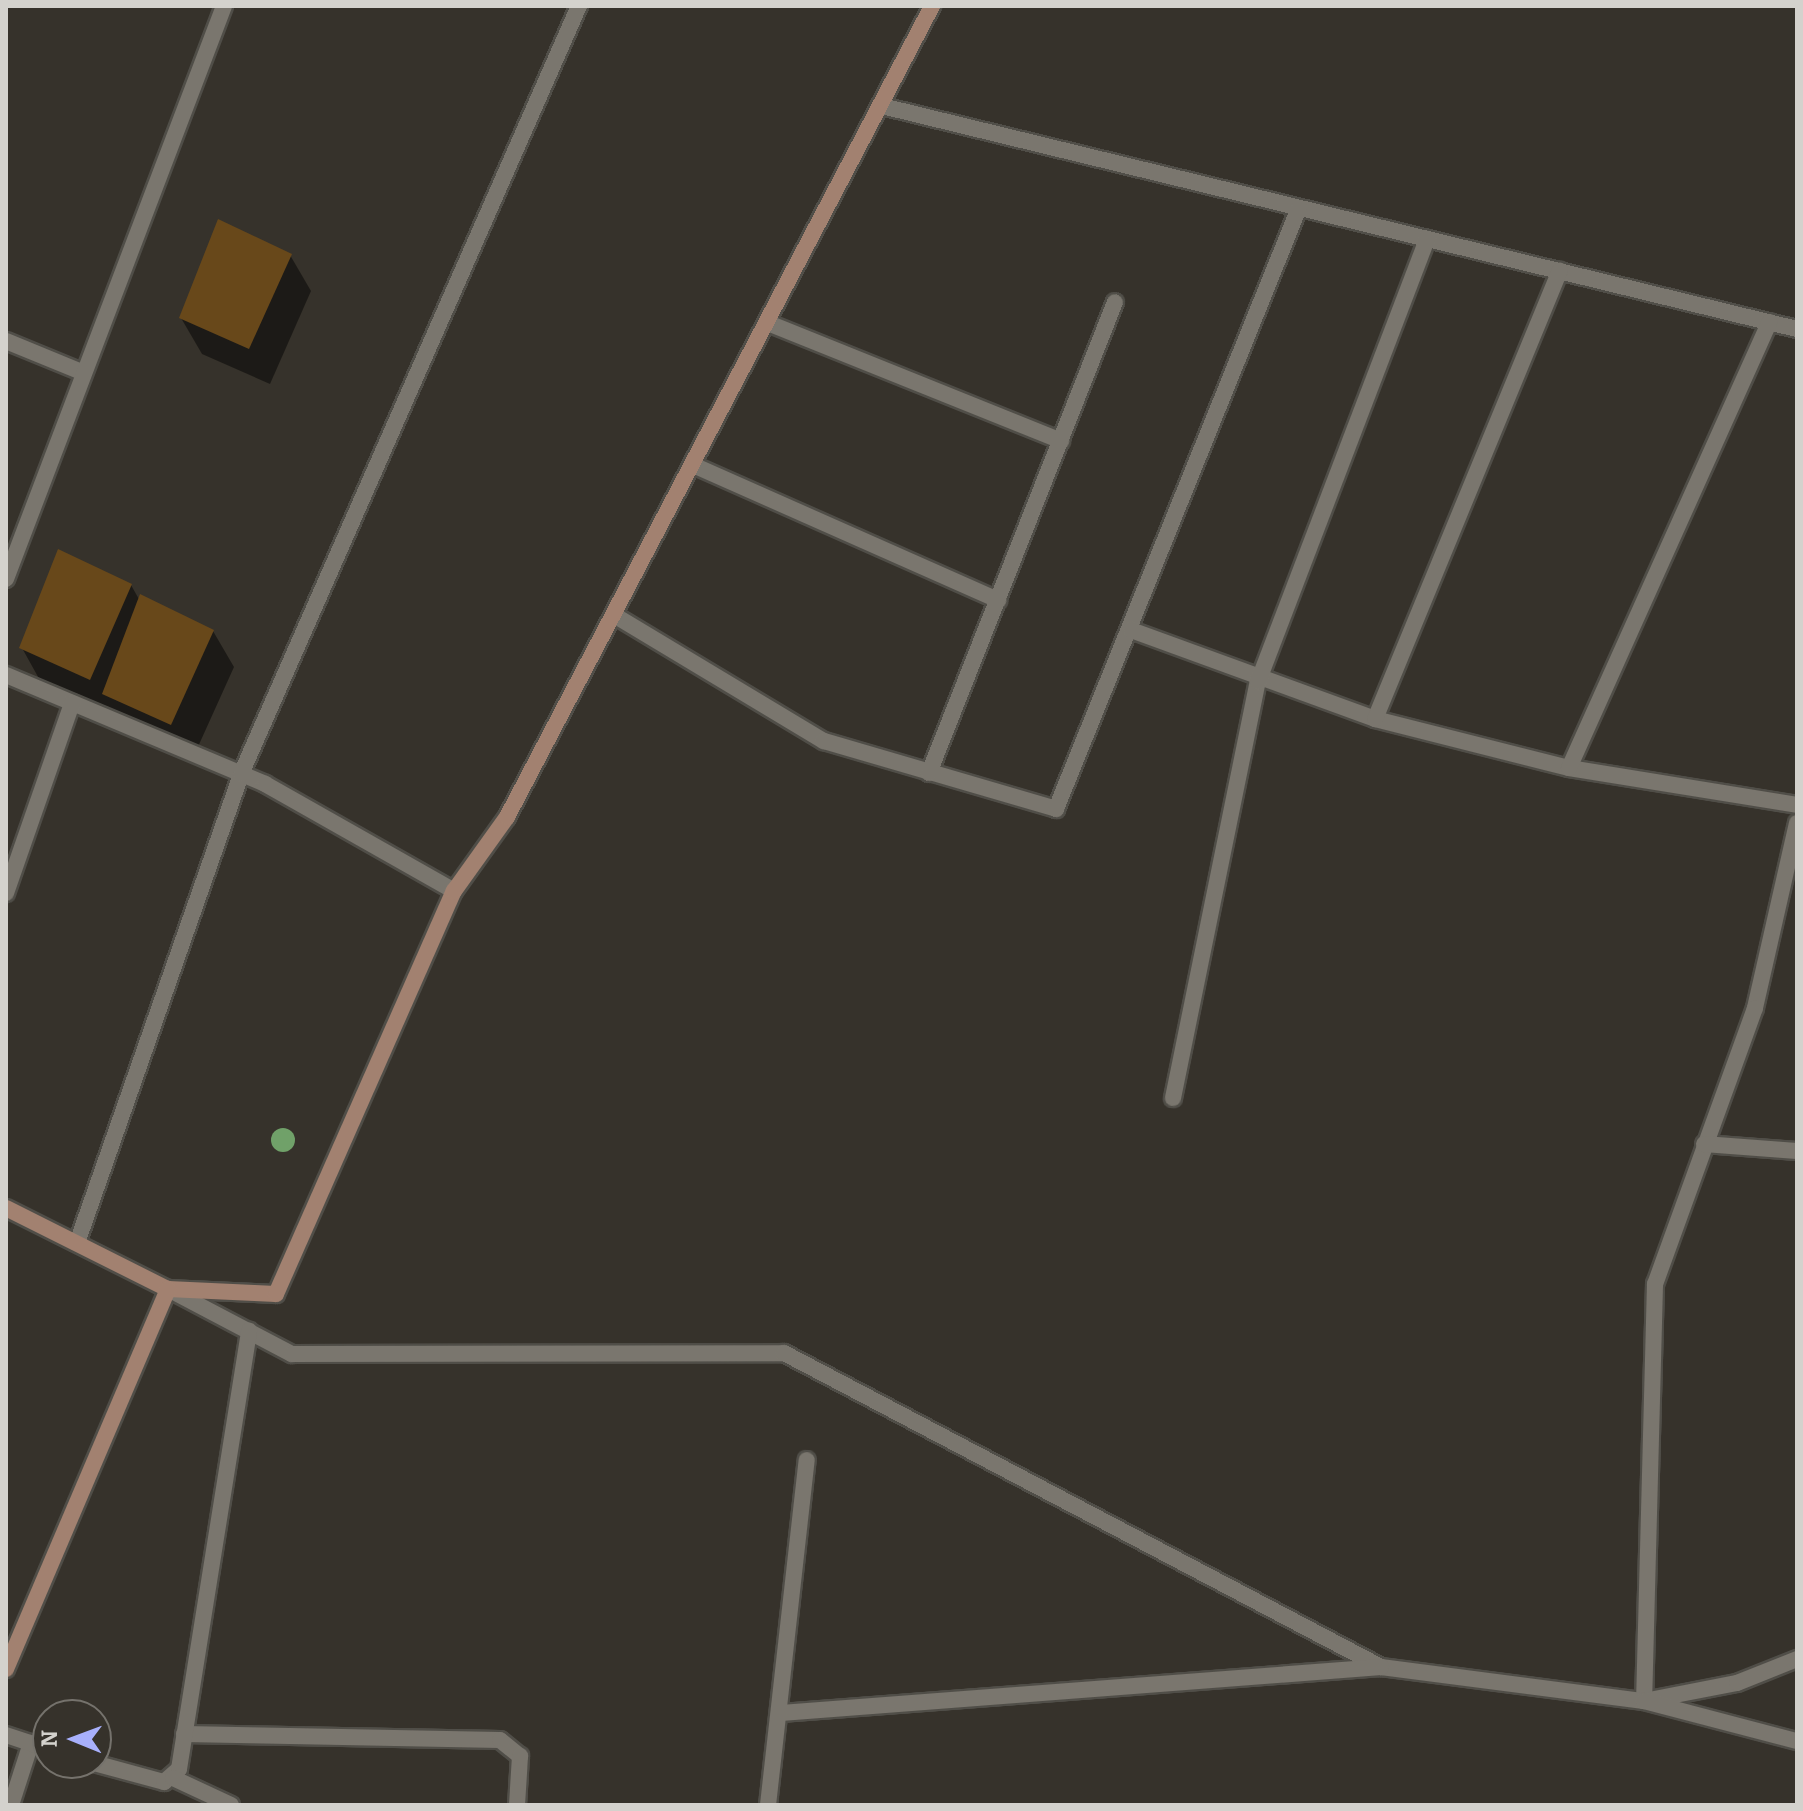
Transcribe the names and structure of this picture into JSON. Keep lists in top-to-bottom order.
{
  "north": "left"
}
